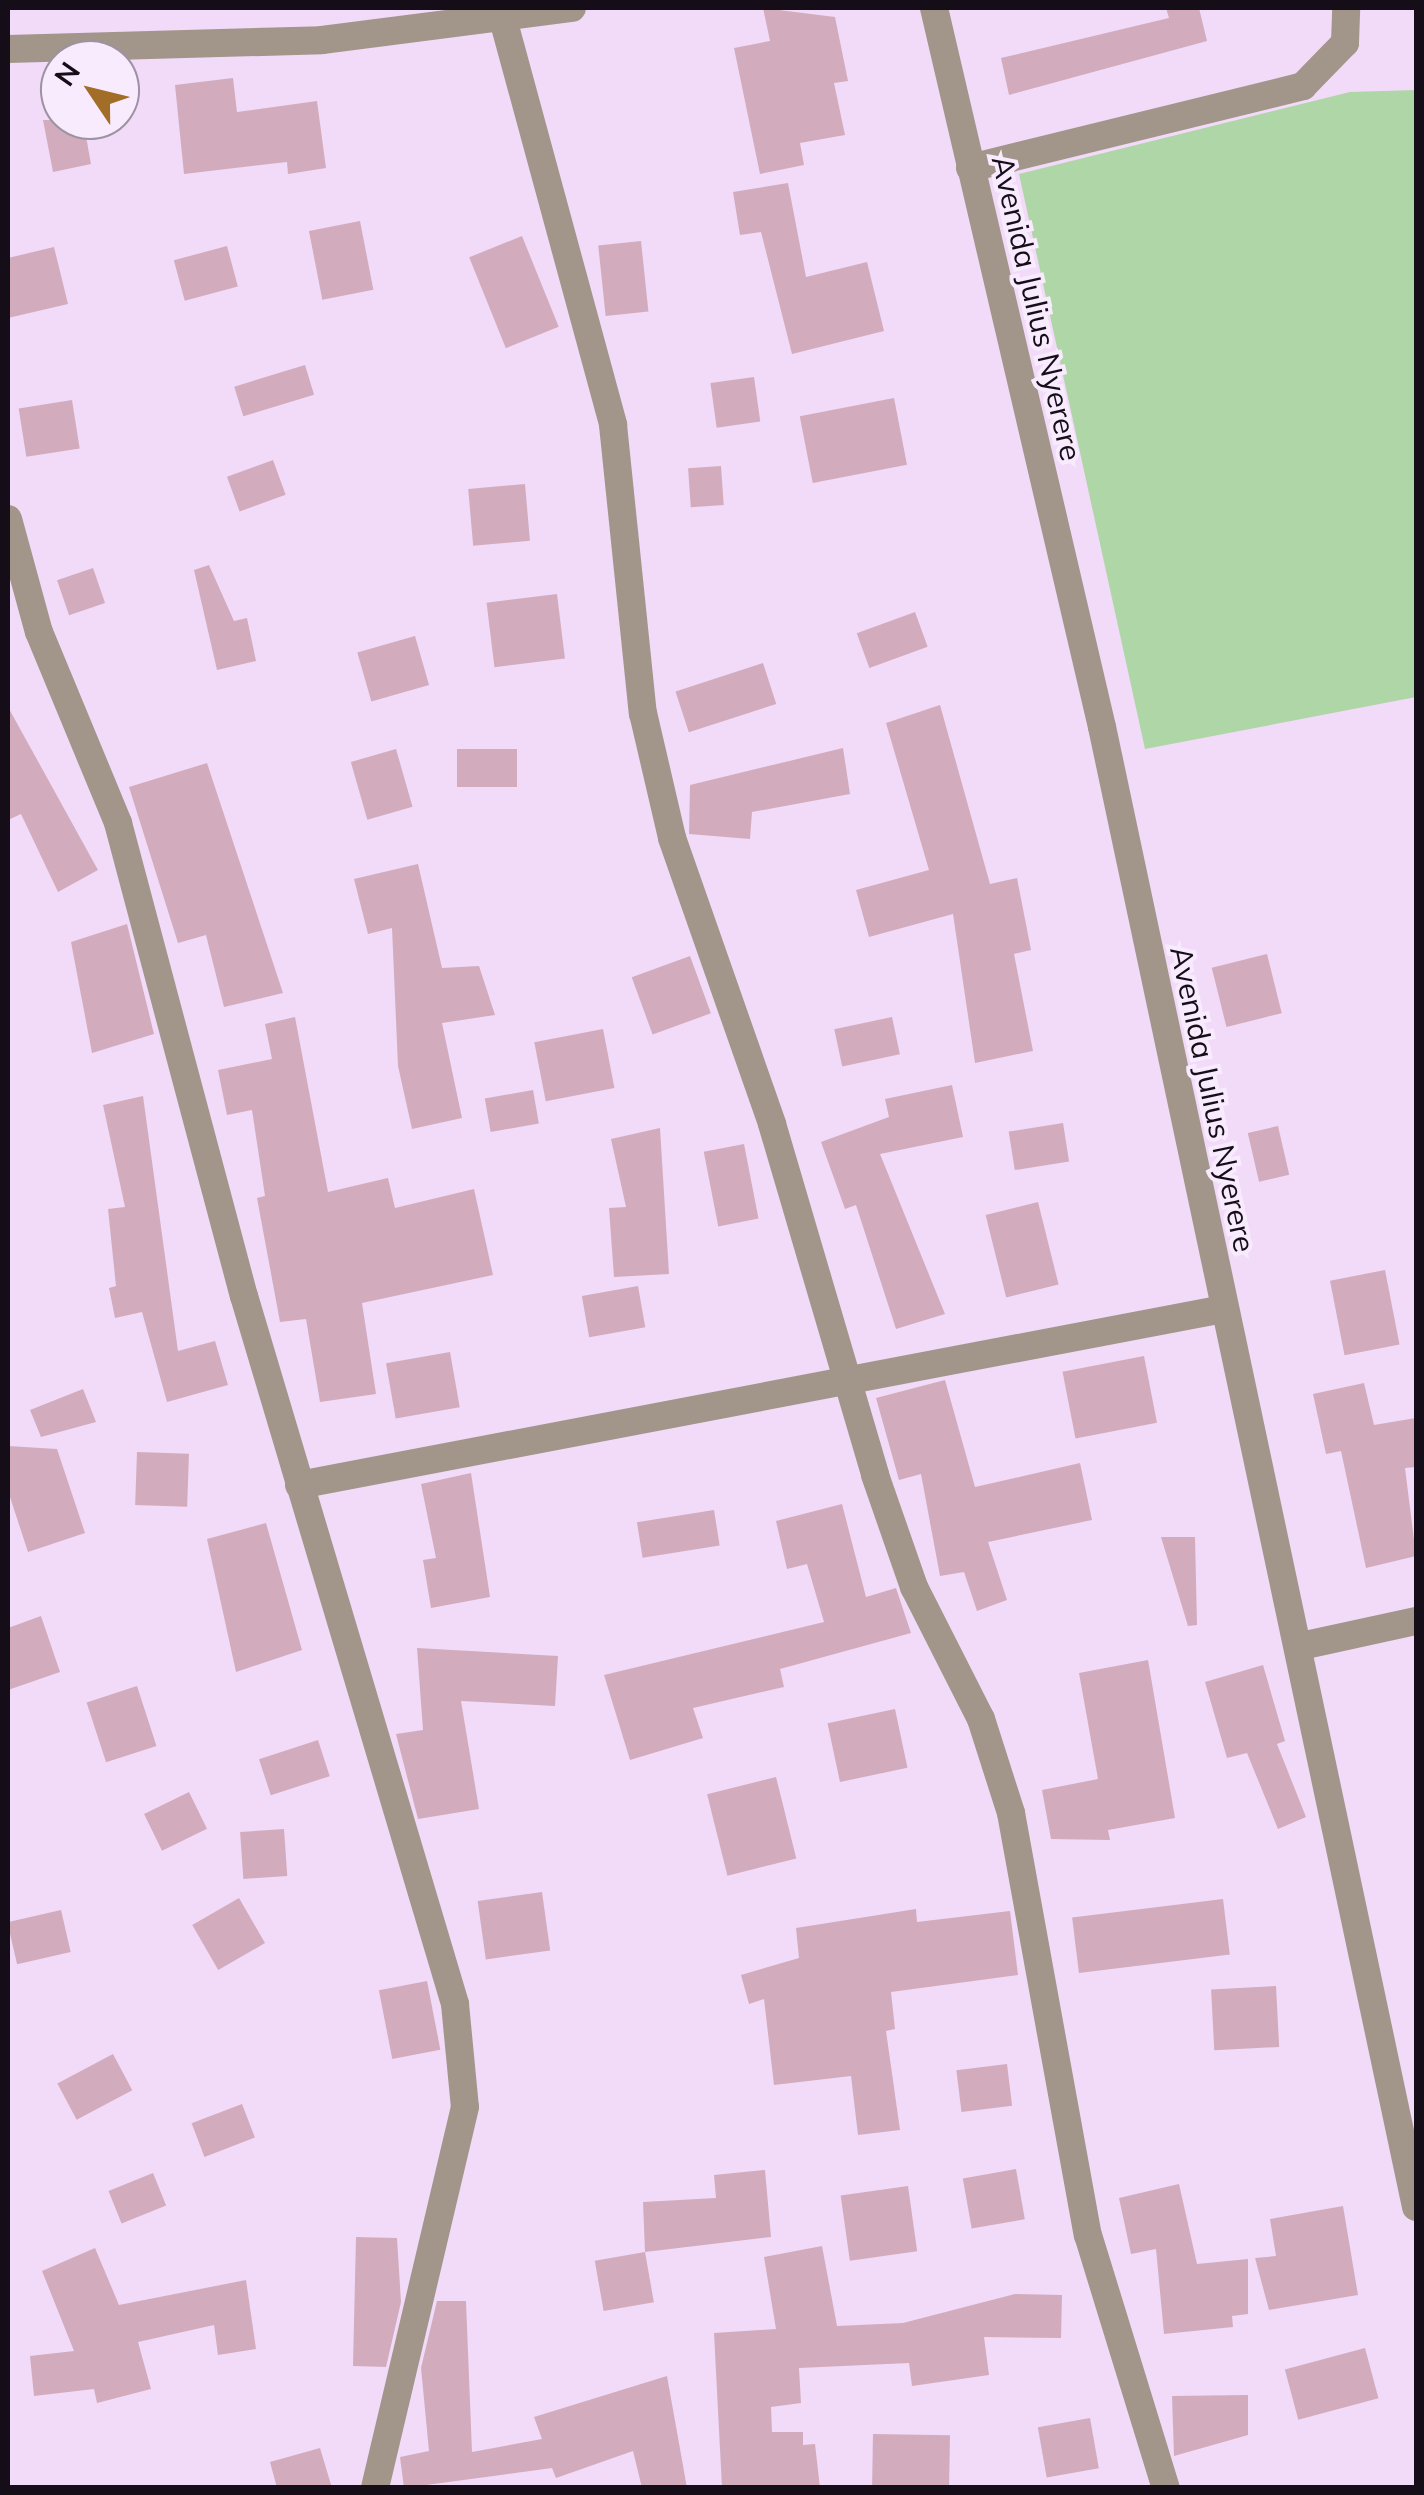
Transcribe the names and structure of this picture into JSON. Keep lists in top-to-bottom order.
{
  "streets": {
    "street": ["Avenida Julius Nyerere"]
  },
  "north": "top left"
}
